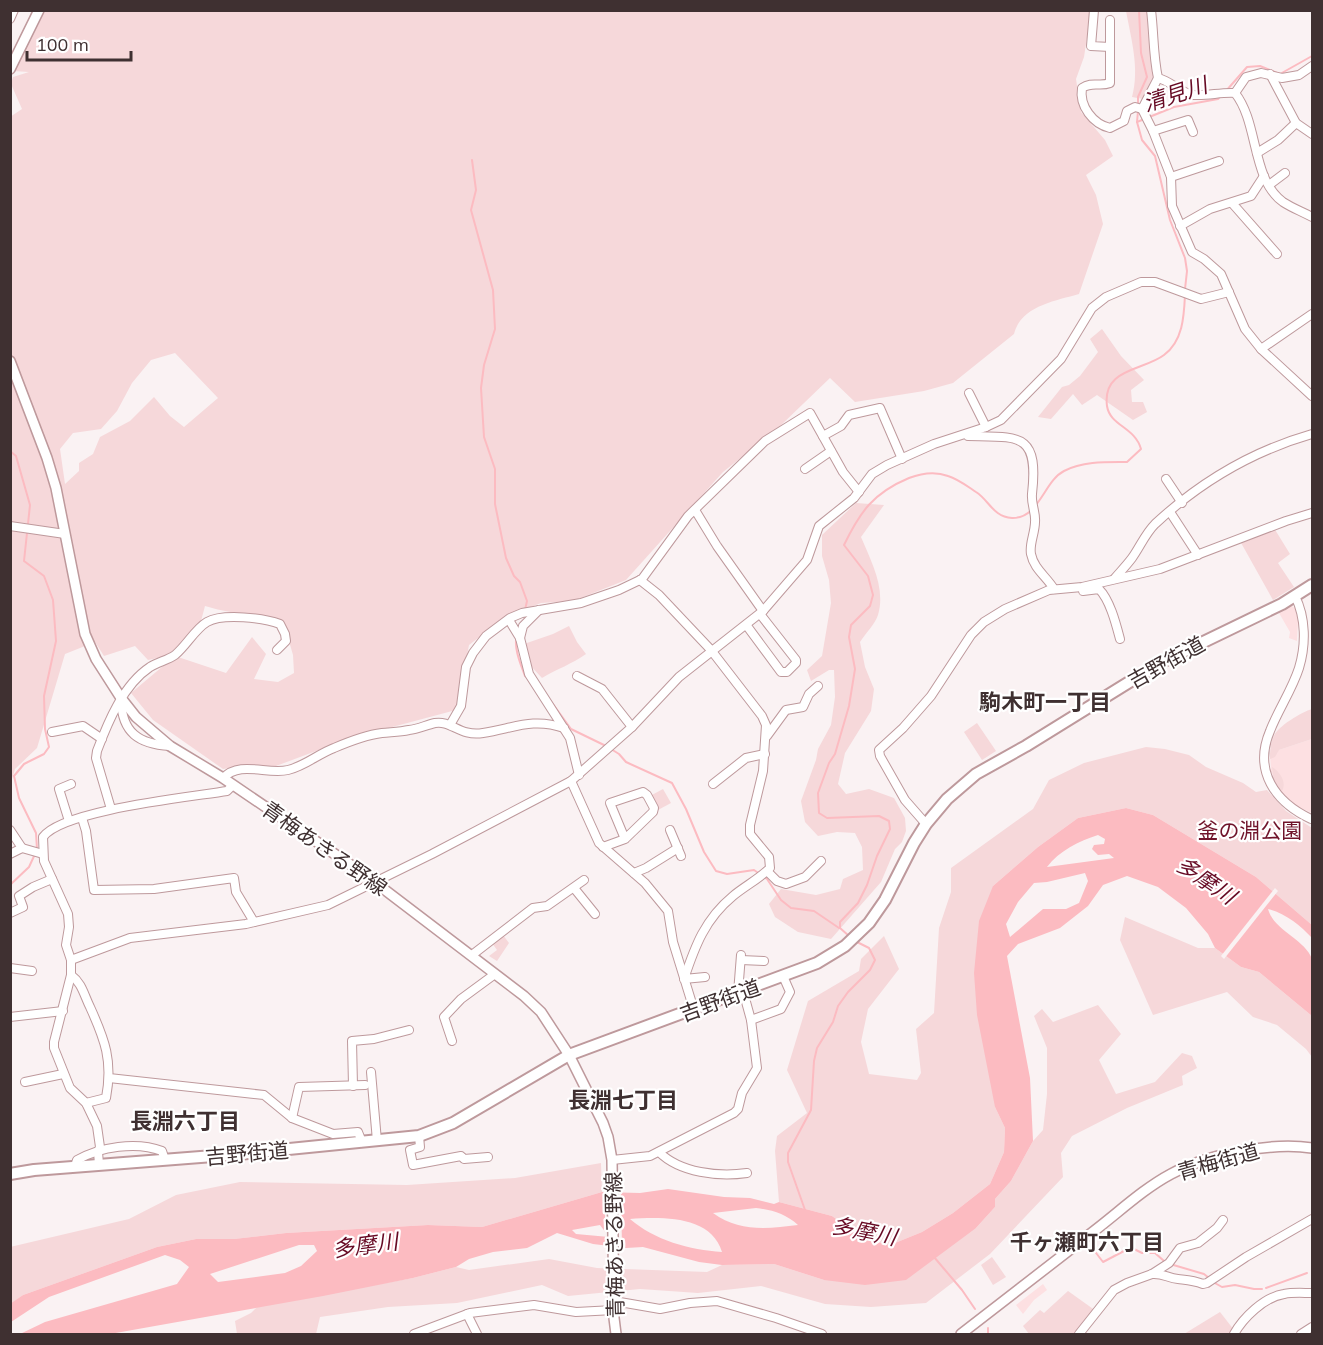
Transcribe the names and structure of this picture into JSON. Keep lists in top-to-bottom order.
{
  "streets": {
    "highway": ["吉野街道"],
    "main road": ["青梅あきる野線", "青梅街道"]
  },
  "crossings": [
    ["吉野街道", "青梅あきる野線"]
  ],
  "districts": [
    "駒木町一丁目",
    "長淵七丁目",
    "長淵六丁目",
    "千ヶ瀬町六丁目"
  ],
  "water": ["清見川", "多摩川"],
  "parks": ["釜の淵公園"],
  "scale_bar": "100 m"
}
